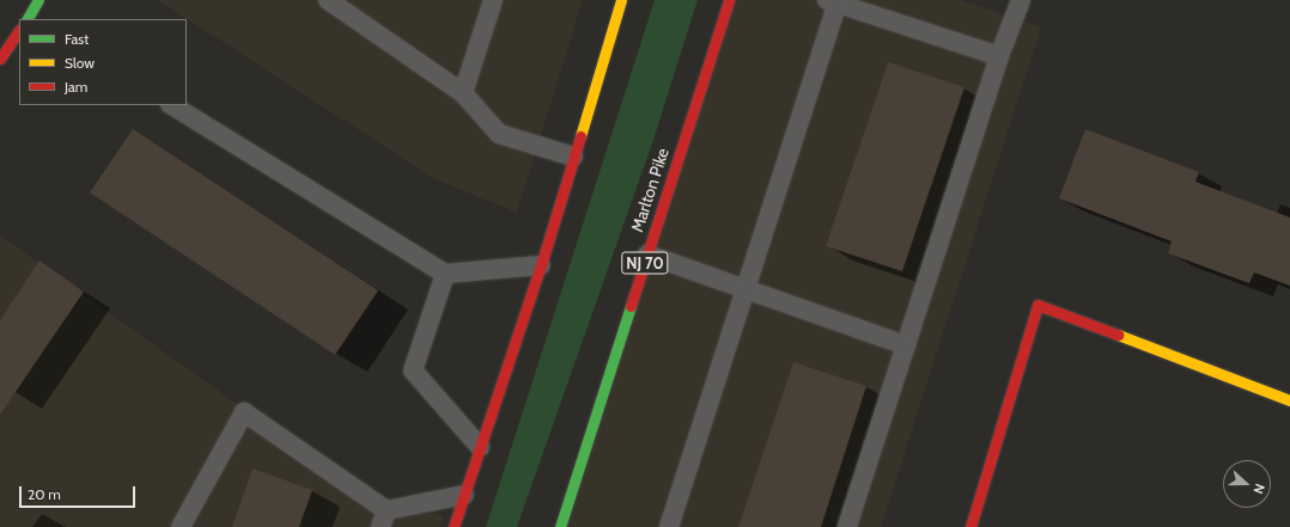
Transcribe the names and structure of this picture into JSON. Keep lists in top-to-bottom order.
{
  "streets": {
    "main road": ["Marlton Pike", "NJ 70"]
  },
  "legend": ["Fast", "Slow", "Jam"],
  "scale_bar": "20 m",
  "north": "right"
}
